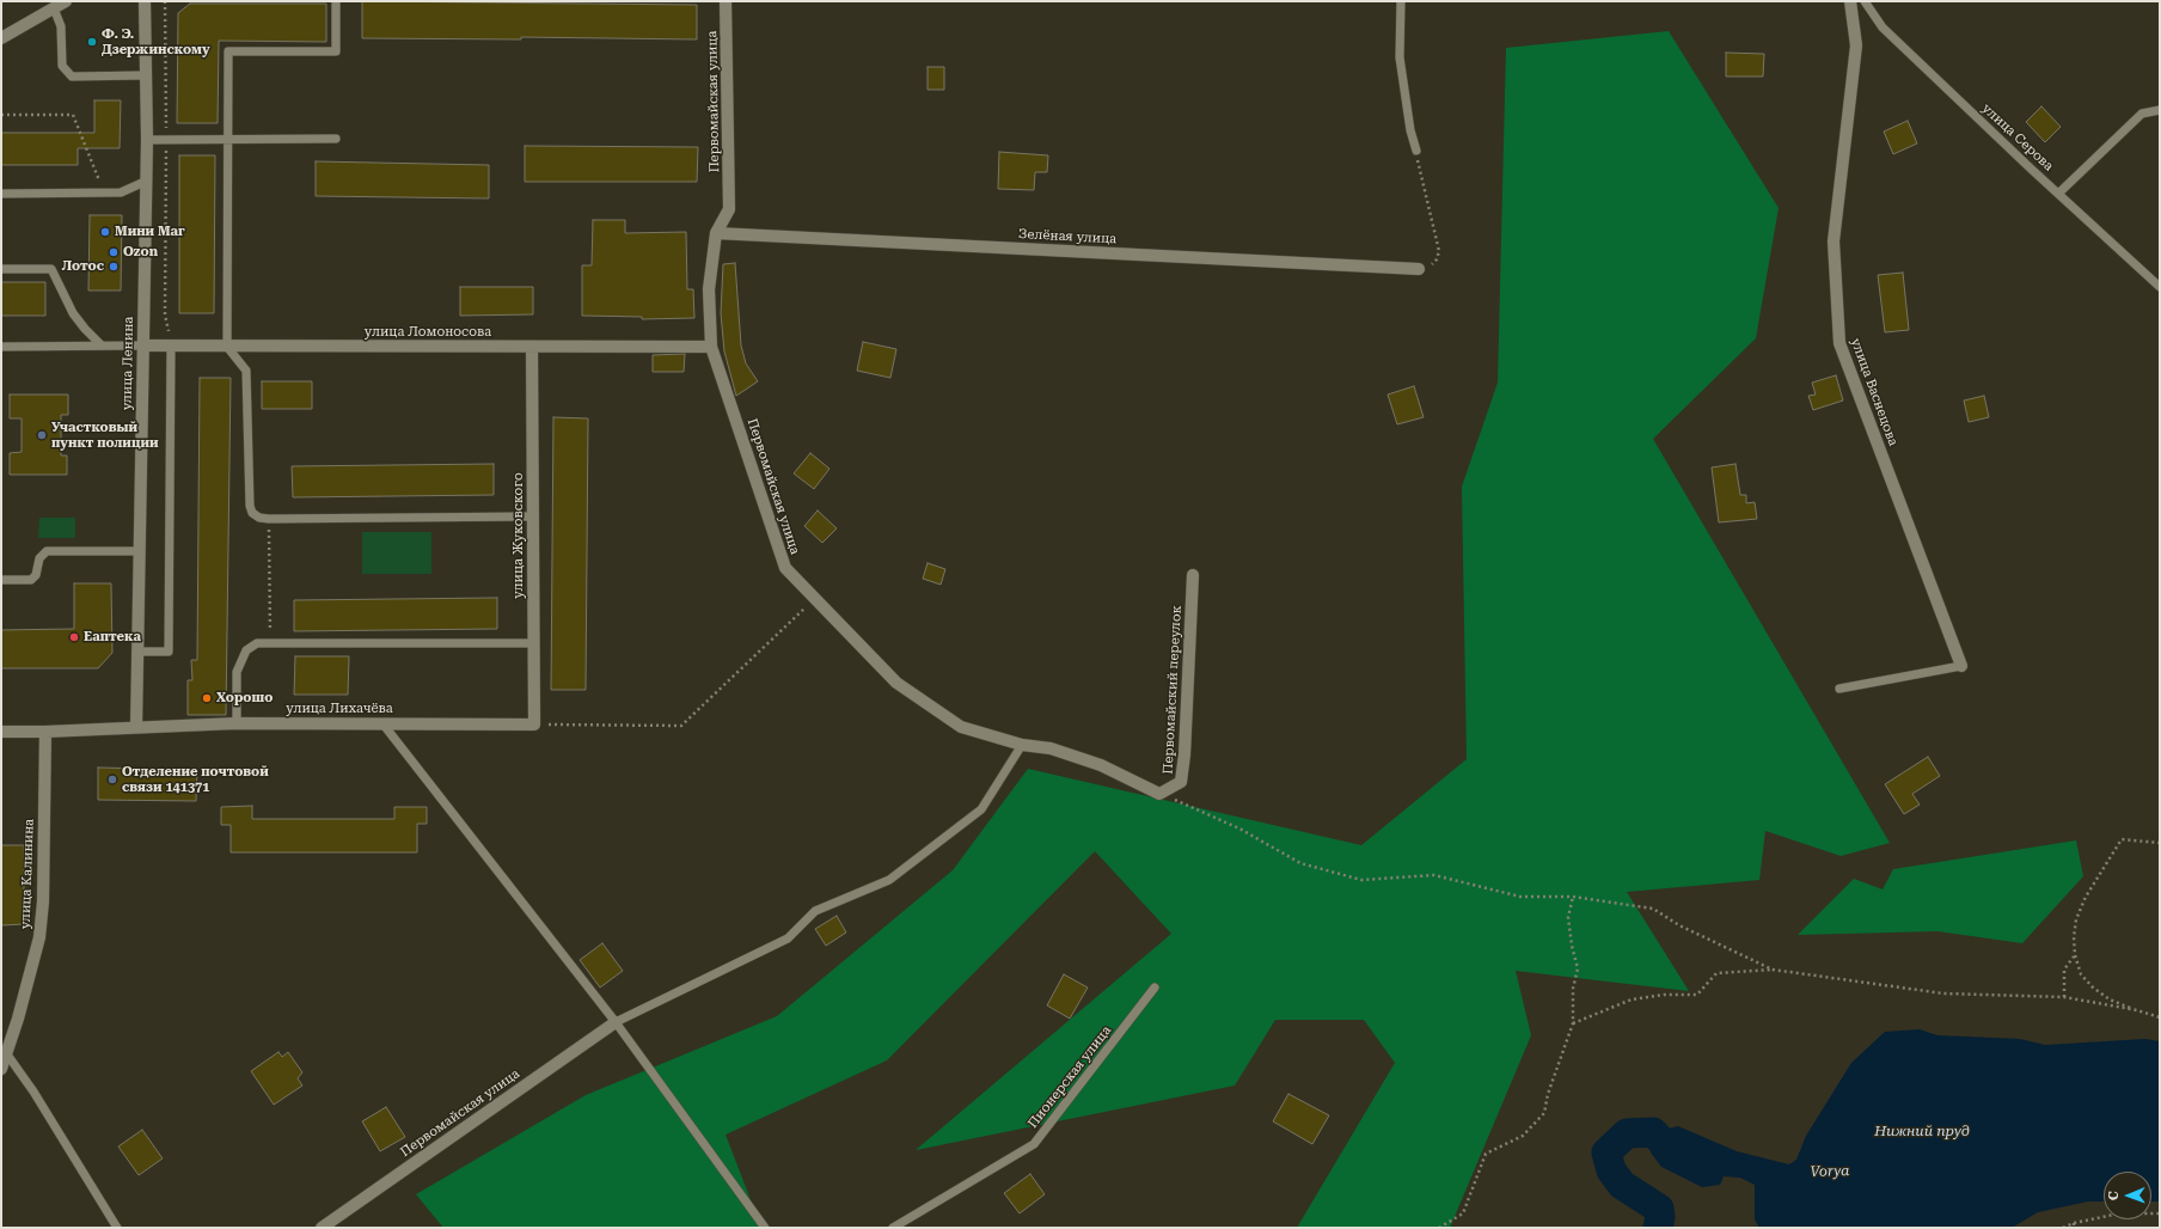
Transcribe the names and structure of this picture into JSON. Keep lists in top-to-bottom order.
{
  "streets": {
    "street": [
      "Первомайская улица",
      "Зелёная улица",
      "улица Ломоносова",
      "улица Ленина",
      "улица Васнецова",
      "улица Жуковского",
      "Первомайский переулок",
      "улица Лихачёва",
      "улица Калинина"
    ],
    "lane": ["улица Серова", "Пионерская улица"]
  },
  "crossings": [
    ["Первомайская улица", "Зелёная улица"],
    ["Первомайская улица", "улица Ломоносова"],
    ["Первомайская улица", "Первомайский переулок"],
    ["улица Ломоносова", "улица Ленина"],
    ["улица Ломоносова", "улица Жуковского"],
    ["улица Ленина", "улица Лихачёва"],
    ["улица Жуковского", "улица Лихачёва"],
    ["улица Лихачёва", "улица Калинина"]
  ],
  "water": ["Нижний пруд", "Vorya"],
  "places": [
    "Ф. Э. Дзержинскому",
    "Мини Маг",
    "Ozon",
    "Лотос",
    "Участковый пункт полиции",
    "Еаптека",
    "Хорошо",
    "Отделение почтовой связи 141371"
  ],
  "north": "left"
}
